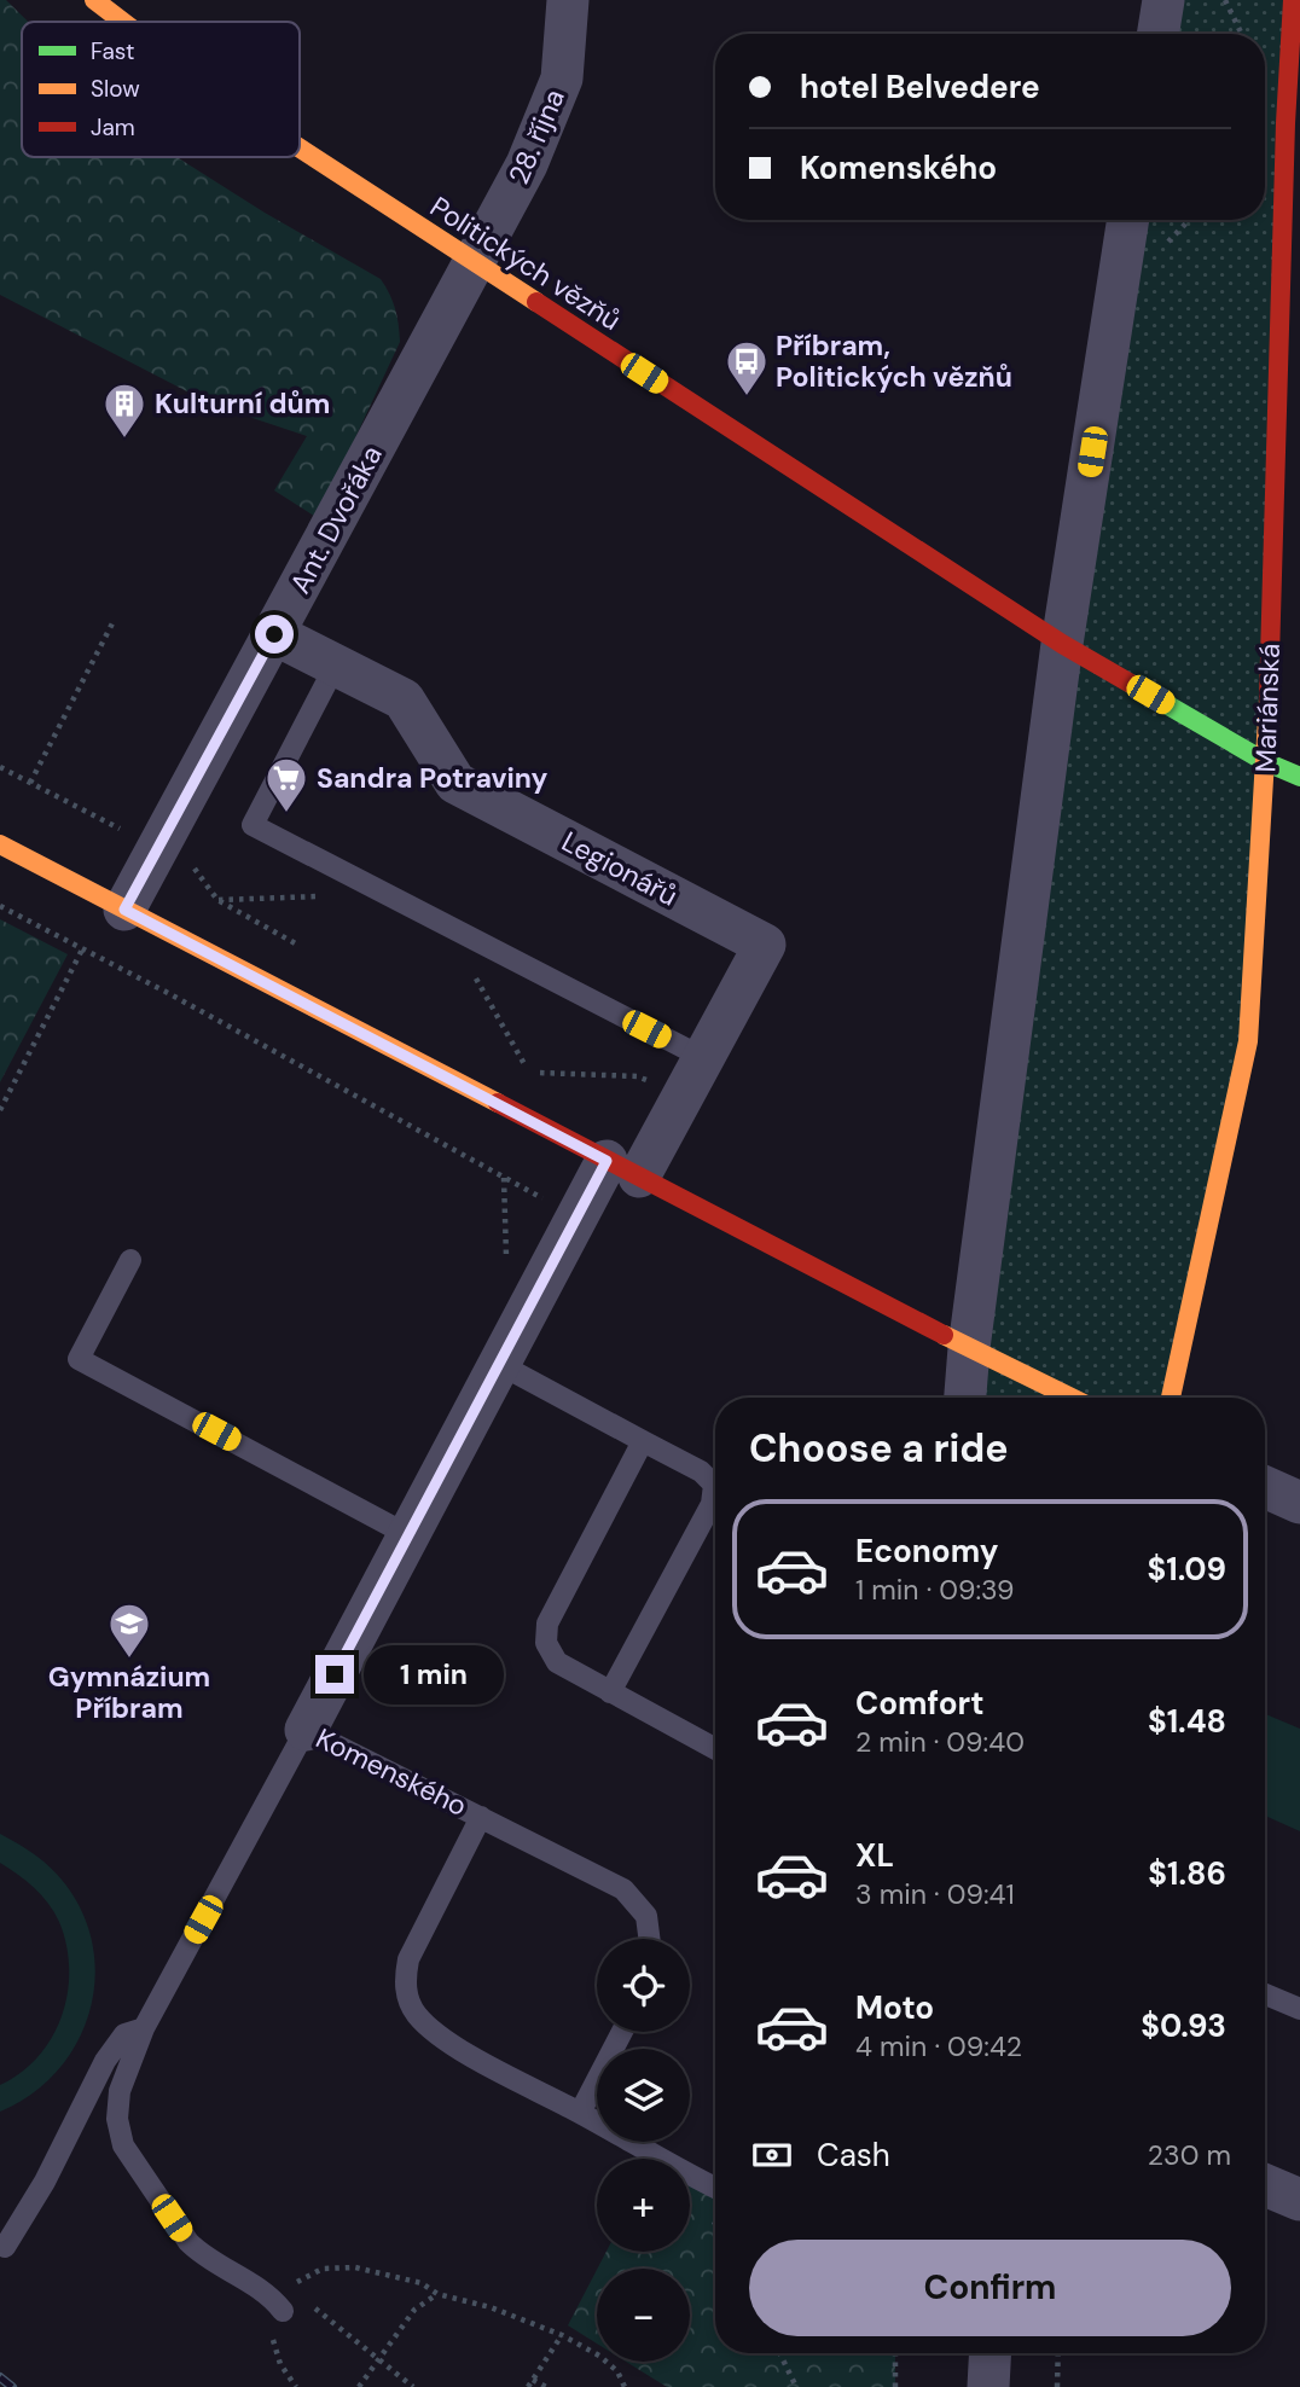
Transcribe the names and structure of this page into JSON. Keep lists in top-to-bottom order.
{
  "streets": {
    "street": [
      "28. října",
      "Politických vězňů",
      "Ant. Dvořáka",
      "Mariánská",
      "Legionářů",
      "Komenského"
    ]
  },
  "crossings": [
    ["28. října", "Politických vězňů"],
    ["28. října", "Ant. Dvořáka"],
    ["Politických vězňů", "Ant. Dvořáka"],
    ["Politických vězňů", "Mariánská"],
    ["Ant. Dvořáka", "Legionářů"],
    ["Legionářů", "Komenského"]
  ],
  "places": {
    "bus stop": ["Příbram, Politických vězňů"],
    "building": ["Kulturní dům"],
    "supermarket": ["Sandra Potraviny"],
    "school or university": ["Gymnázium Příbram"]
  },
  "legend": ["Fast", "Slow", "Jam"],
  "page": {
    "banner": ["hotel Belvedere", "Komenského"],
    "heading": "Choose a ride",
    "list": [
      {
        "name": "Economy",
        "note": "1 min · 09:39",
        "value": "$1.09"
      },
      {
        "name": "Comfort",
        "note": "2 min · 09:40",
        "value": "$1.48"
      },
      {
        "name": "XL",
        "note": "3 min · 09:41",
        "value": "$1.86"
      },
      {
        "name": "Moto",
        "note": "4 min · 09:42",
        "value": "$0.93"
      }
    ],
    "bubble": "1 min",
    "map_buttons": ["+", "−"],
    "pay": ["Cash", "230 m"],
    "buttons": "Confirm"
  }
}
